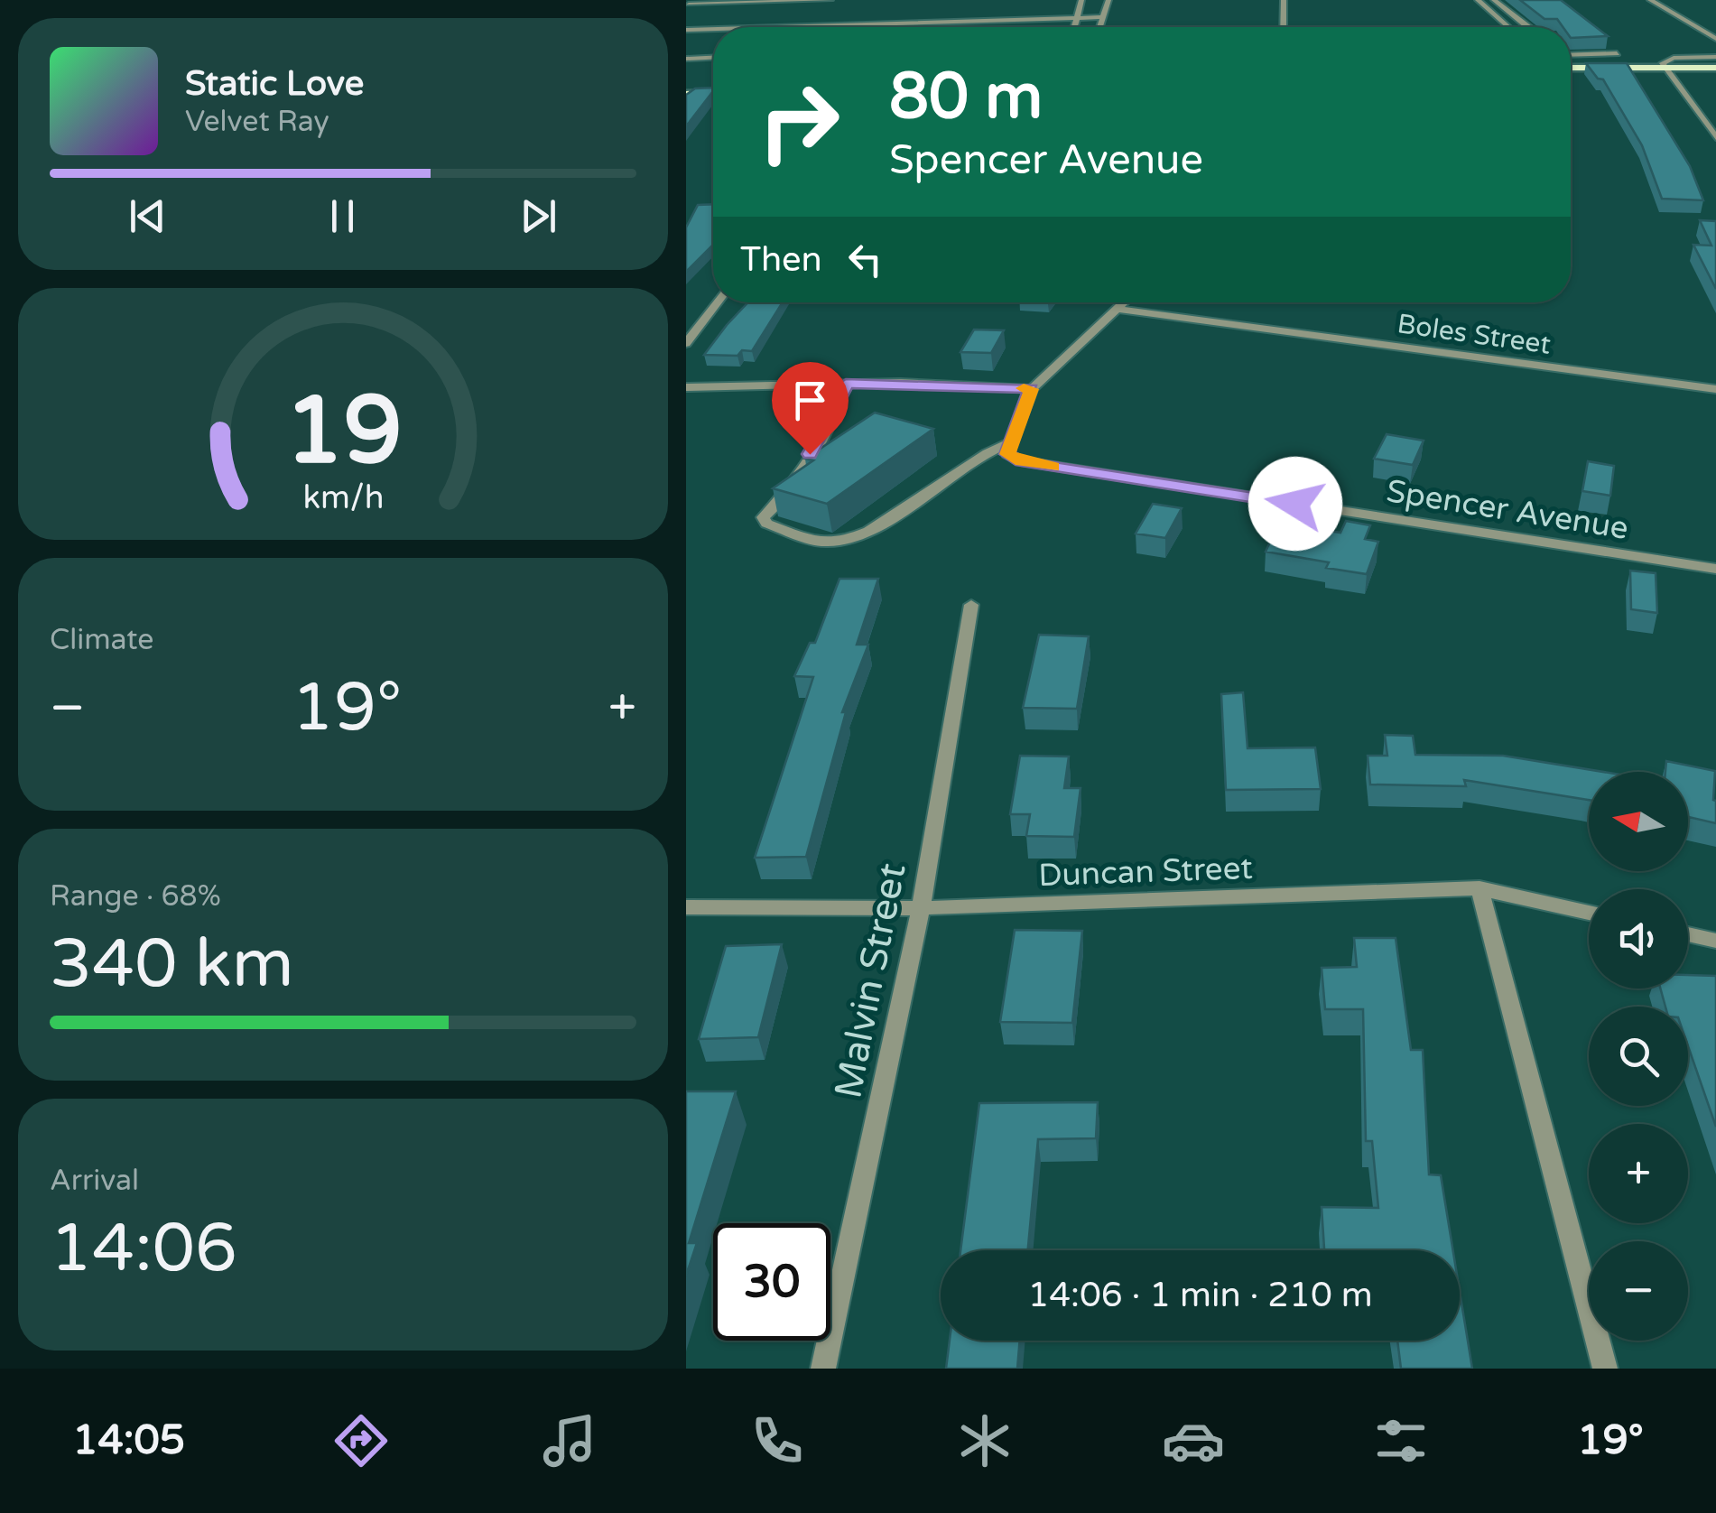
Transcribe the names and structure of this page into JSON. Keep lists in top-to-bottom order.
{
  "streets": {
    "street": [
      "Boles Street",
      "Spencer Avenue",
      "Duncan Street",
      "Malvin Street"
    ]
  },
  "crossings": [
    ["Duncan Street", "Malvin Street"]
  ],
  "north": "left",
  "page": {
    "turn": ["80 m", "Spencer Avenue"],
    "song": ["Static Love", "Velvet Ray"],
    "then": "Then",
    "tile": [
      "Climate",
      ["Range · 68%", "340 km"],
      ["Arrival", "14:06"]
    ],
    "heat": ["−", "19°", "+"],
    "map_buttons": ["+", "−"],
    "limit": "30",
    "trip": "14:06 · 1 min · 210 m",
    "tabs": ["14:05", "19°"],
    "gauge": ["19", "km/h"]
  }
}
